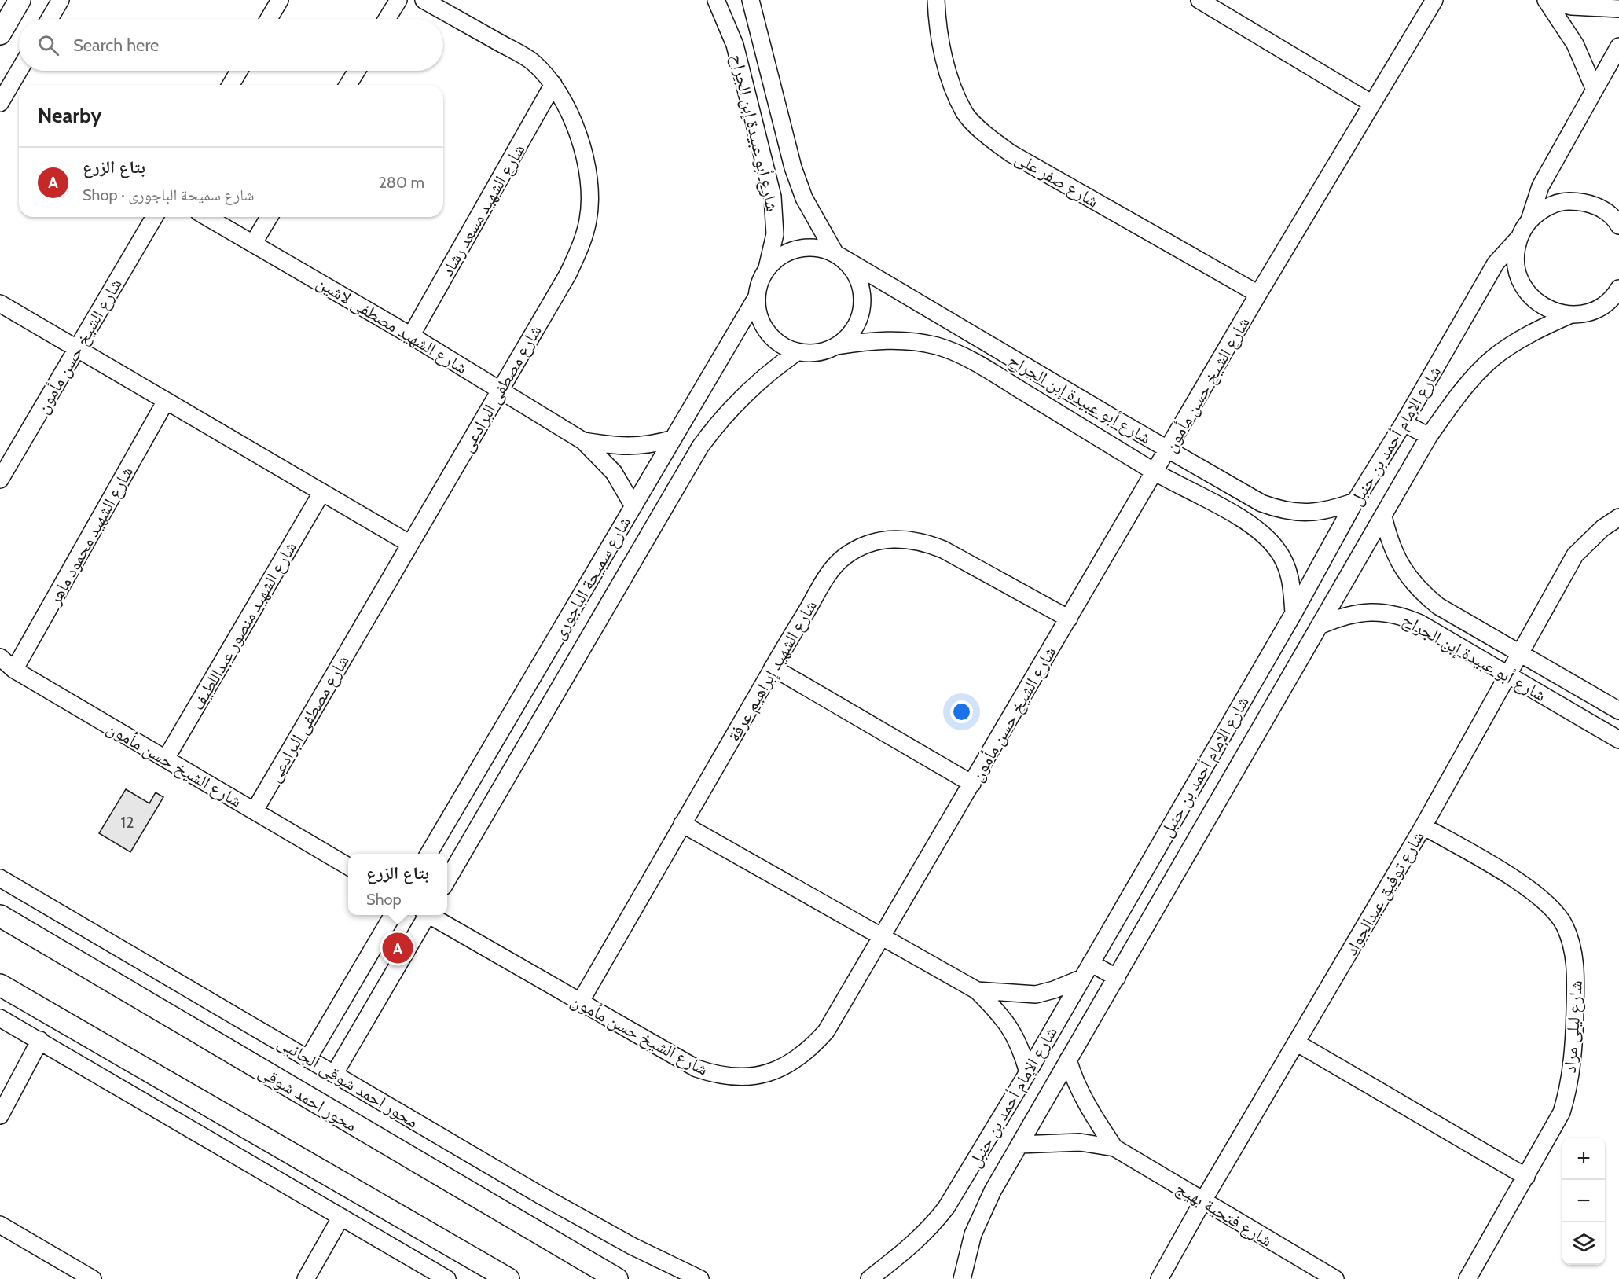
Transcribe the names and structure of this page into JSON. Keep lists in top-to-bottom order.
{
  "streets": {
    "main road": ["محور احمد شوقى"],
    "street": [
      "شارع أبو عبيدة إبن الجراح",
      "شارع صفر على",
      "شارع الشهيد مسعد رشاد",
      "شارع الشهيد مصطفى لاشين",
      "شارع الشيخ حسن مأمون",
      "شارع مصطفى البرادعى",
      "شارع الإمام أحمد بن حنبل",
      "شارع الشهيد محمود ماهر",
      "شارع سميحة الباجورى",
      "شارع الشهيد منصور عبداللطيف",
      "شارع الشهيد إبراهيم عرفة",
      "شارع توفيق عبدالجواد",
      "شارع ليلى مراد",
      "محور احمد شوقى الجانبى",
      "شارع فتحية بهيج"
    ]
  },
  "crossings": [
    ["شارع أبو عبيدة إبن الجراح", "شارع الشيخ حسن مأمون"],
    ["شارع أبو عبيدة إبن الجراح", "شارع الإمام أحمد بن حنبل"],
    ["شارع أبو عبيدة إبن الجراح", "شارع سميحة الباجورى"],
    ["شارع أبو عبيدة إبن الجراح", "شارع توفيق عبدالجواد"],
    ["شارع صفر على", "شارع الشيخ حسن مأمون"],
    ["شارع الشهيد مسعد رشاد", "شارع الشهيد مصطفى لاشين"],
    ["شارع الشهيد مسعد رشاد", "شارع مصطفى البرادعى"],
    ["شارع الشهيد مصطفى لاشين", "شارع مصطفى البرادعى"],
    ["شارع الشهيد مصطفى لاشين", "شارع سميحة الباجورى"],
    ["شارع الشيخ حسن مأمون", "شارع مصطفى البرادعى"],
    ["شارع الشيخ حسن مأمون", "شارع الشهيد محمود ماهر"],
    ["شارع الشيخ حسن مأمون", "شارع الشهيد منصور عبداللطيف"],
    ["شارع الشيخ حسن مأمون", "شارع الشهيد إبراهيم عرفة"],
    ["شارع الإمام أحمد بن حنبل", "شارع فتحية بهيج"],
    ["شارع توفيق عبدالجواد", "شارع ليلى مراد"],
    ["شارع توفيق عبدالجواد", "شارع فتحية بهيج"]
  ],
  "house_numbers": ["12"],
  "page": {
    "search": "Search here",
    "heading": "Nearby",
    "list": [
      {
        "mark": "A",
        "name": "بتاع الزرع",
        "note": "Shop · شارع سميحة الباجورى",
        "value": "280 m"
      }
    ],
    "popup": ["بتاع الزرع", "Shop"],
    "pins": "A",
    "map_buttons": ["+", "−"]
  }
}
